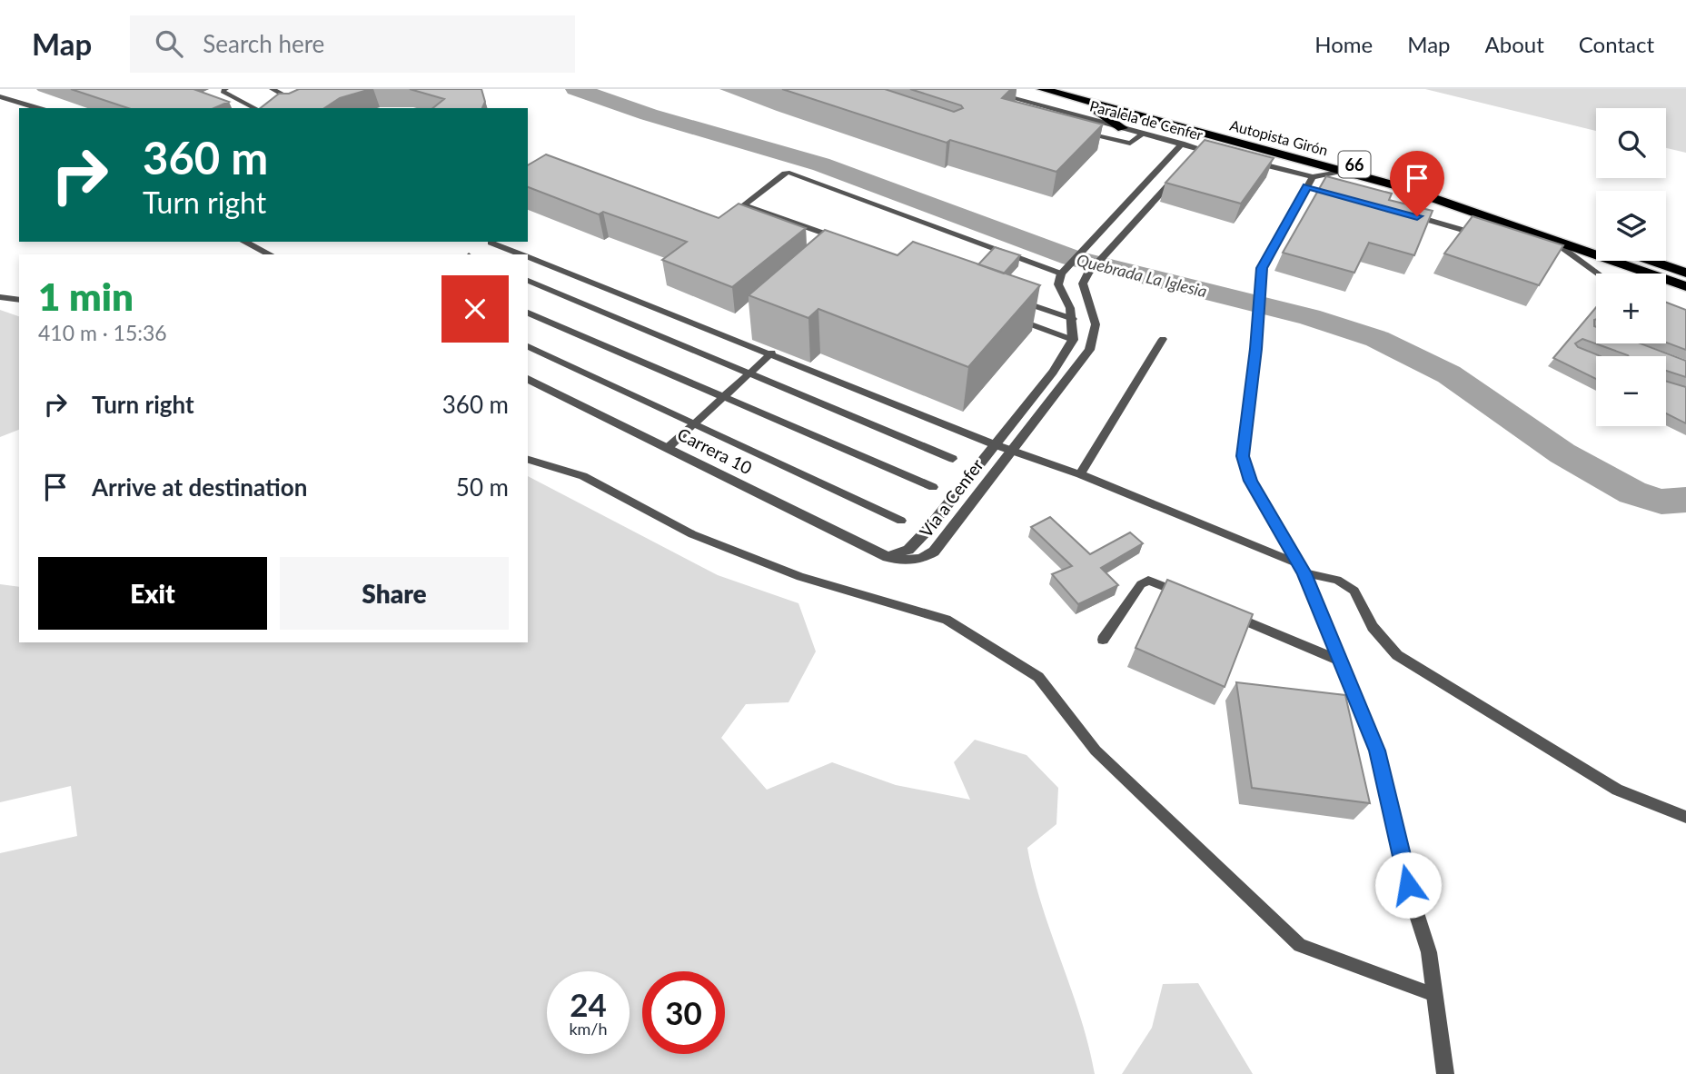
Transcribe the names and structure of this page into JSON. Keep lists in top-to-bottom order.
{
  "streets": {
    "highway": ["Autopista Girón", "66"],
    "street": ["Paralela de Cenfer", "Carrera 10", "Vía a Cenfer"]
  },
  "crossings": [
    ["Carrera 10", "Vía a Cenfer"]
  ],
  "water": ["Quebrada La Iglesia"],
  "page": {
    "header": "Map",
    "search": "Search here",
    "nav": [
      "Home",
      "Map",
      "About",
      "Contact"
    ],
    "map_buttons": ["+", "−"],
    "turn": ["360 m", "Turn right"],
    "heading": ["1 min", "410 m · 15:36"],
    "list": [
      {
        "name": "Turn right",
        "value": "360 m"
      },
      {
        "name": "Arrive at destination",
        "value": "50 m"
      }
    ],
    "buttons": ["Exit", "Share"],
    "speed": "24 km/h",
    "limit": "30"
  }
}
